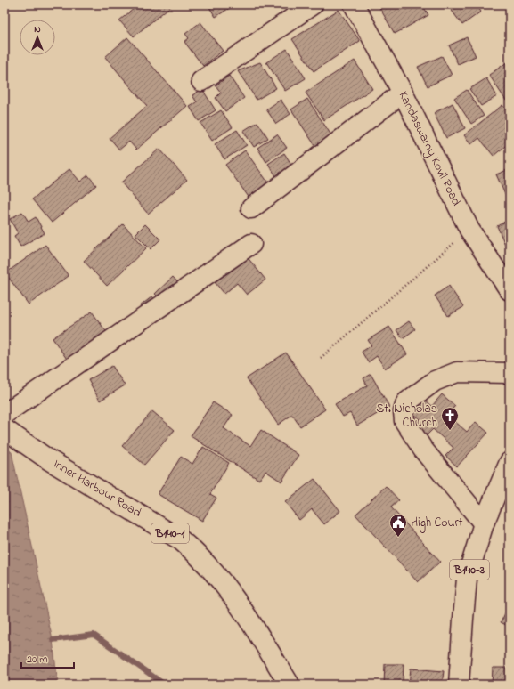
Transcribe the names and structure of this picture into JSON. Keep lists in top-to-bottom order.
{
  "streets": {
    "street": [
      "Kandaswamy Kovil Road",
      "Inner Harbour Road",
      "B140-1",
      "B140-3"
    ]
  },
  "places": {
    "church": ["St. Nicholas Church"],
    "public building": ["High Court"]
  },
  "scale_bar": "20 m",
  "north": "top"
}
